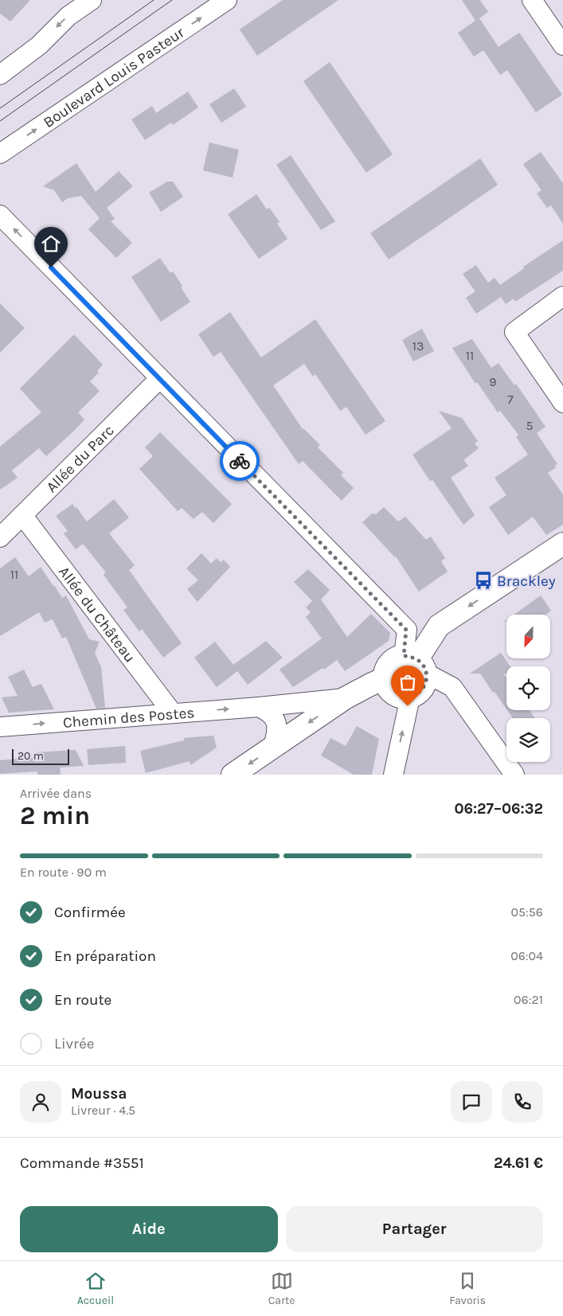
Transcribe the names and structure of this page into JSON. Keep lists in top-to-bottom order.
{
  "streets": {
    "street": [
      "Boulevard Louis Pasteur",
      "Allée du Parc",
      "Allée du Château",
      "Chemin des Postes"
    ]
  },
  "crossings": [
    ["Allée du Parc", "Allée du Château"],
    ["Allée du Château", "Chemin des Postes"]
  ],
  "one_way": ["Chemin des Postes"],
  "places": {
    "bus stop": ["Brackley"]
  },
  "house_numbers": [
    "13",
    "11",
    "9",
    "7",
    "5",
    "11"
  ],
  "scale_bar": "20 m",
  "north": "bottom",
  "page": {
    "scale": "20 m",
    "heading": ["2 min", "Arrivée dans", "06:27–06:32"],
    "panel": [
      "Moussa",
      "Livreur · 4.5",
      "Commande #3551",
      "24.61 €"
    ],
    "bar": "En route · 90 m",
    "list": [
      ["Confirmée", "05:56"],
      ["En préparation", "06:04"],
      ["En route", "06:21"],
      "Livrée"
    ],
    "buttons": ["Aide", "Partager"],
    "tabs": ["Accueil", "Carte", "Favoris"]
  }
}
